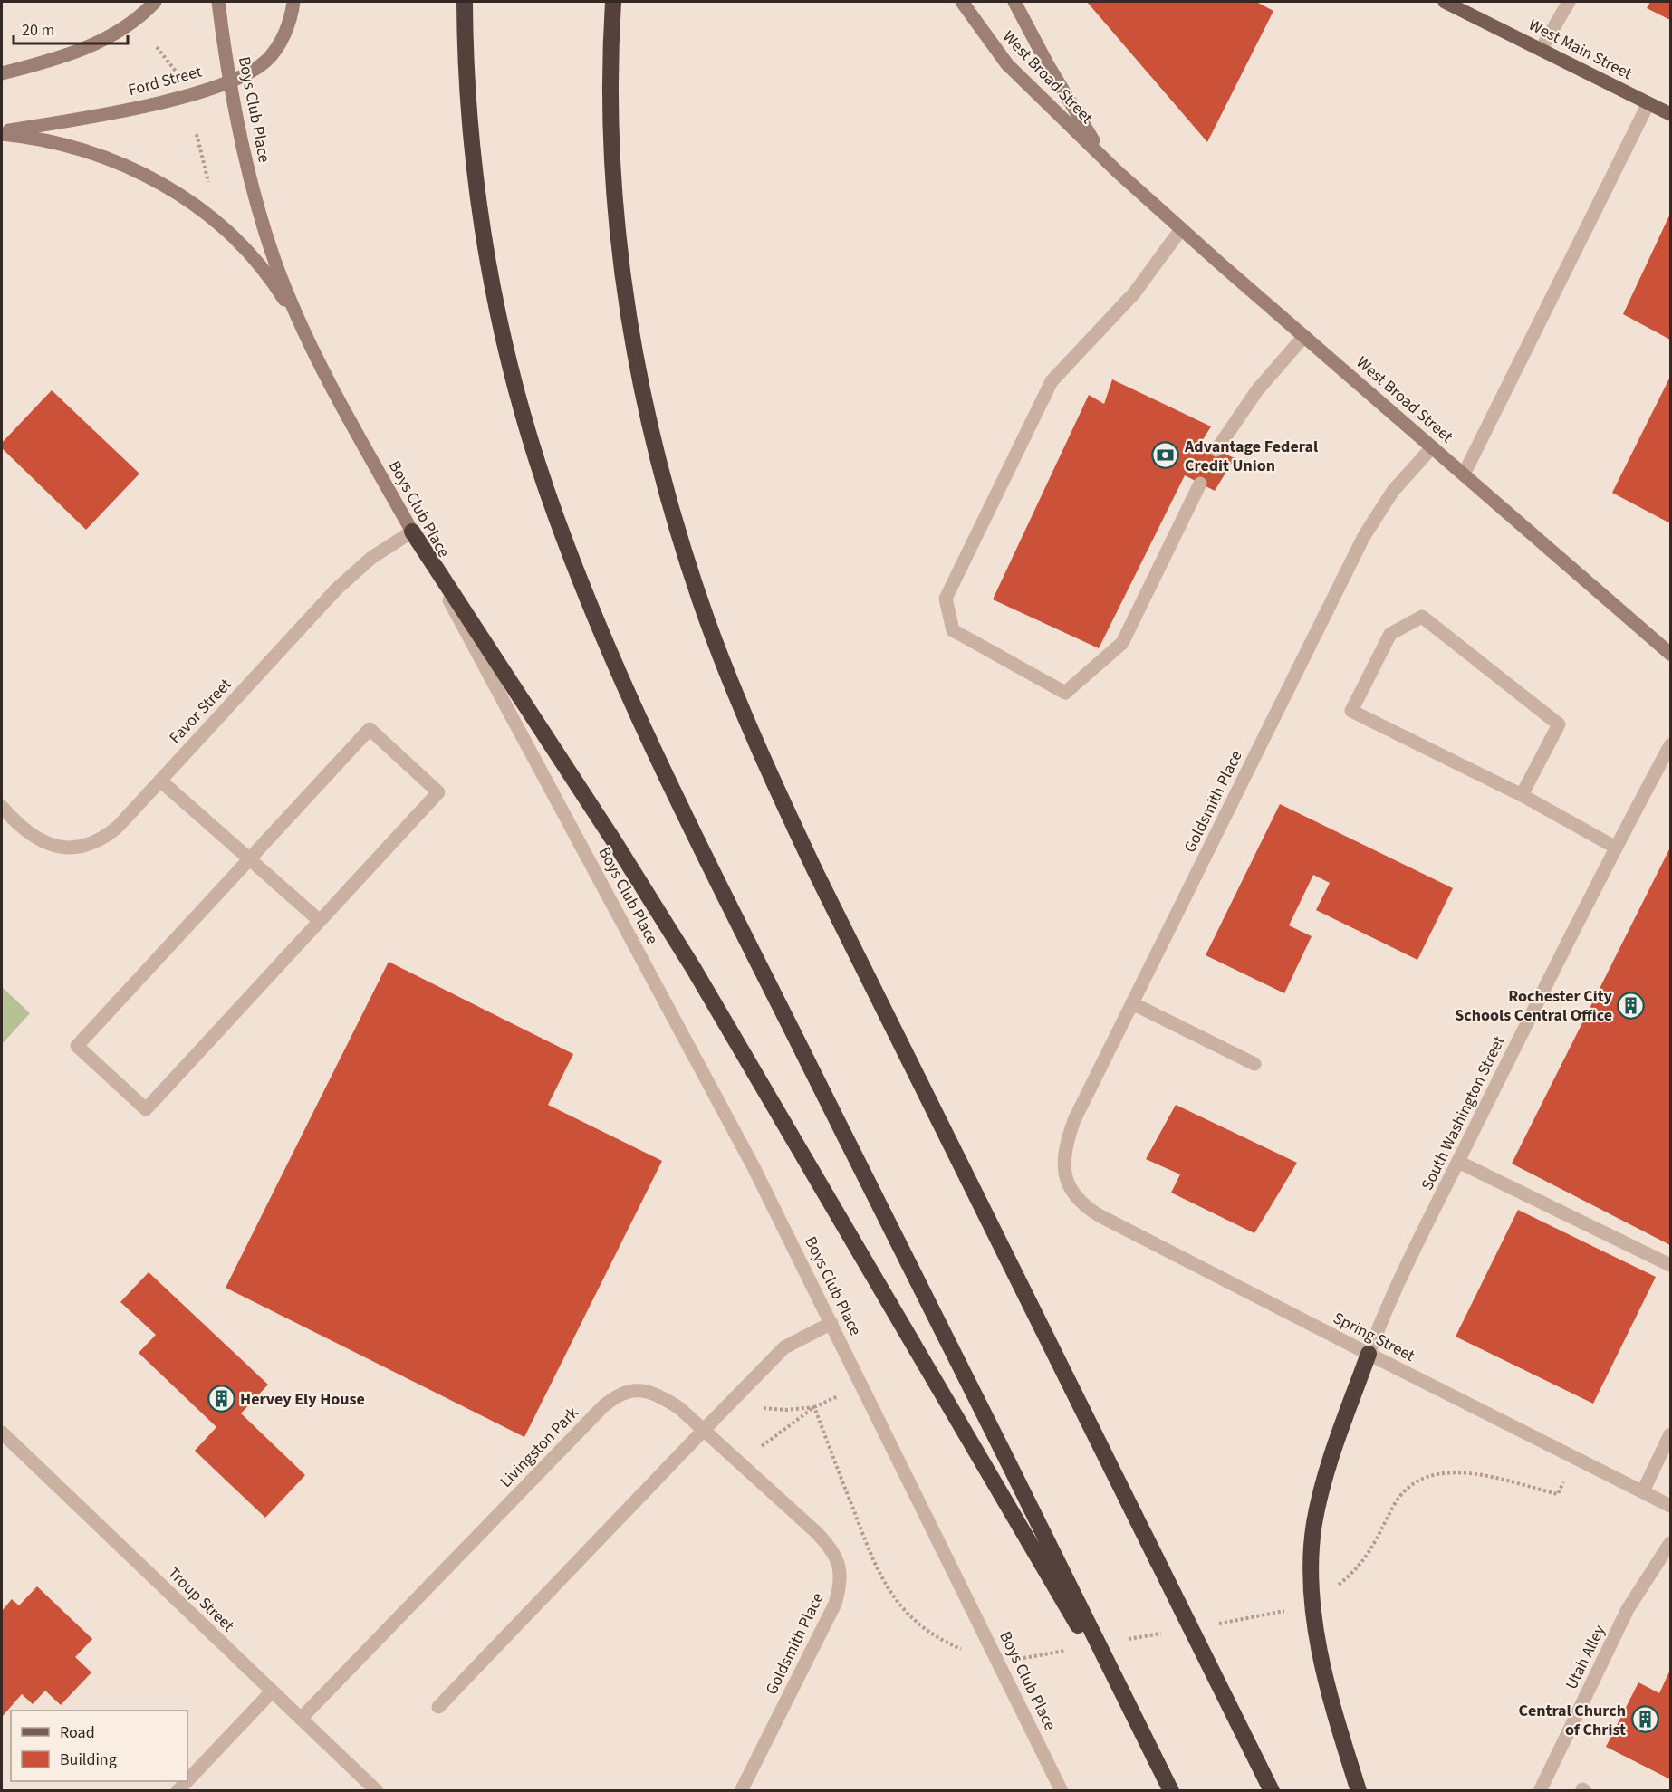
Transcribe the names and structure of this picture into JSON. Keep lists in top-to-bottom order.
{
  "streets": {
    "main road": [
      "West Main Street",
      "West Broad Street",
      "Ford Street",
      "Boys Club Place"
    ],
    "street": [
      "Favor Street",
      "Goldsmith Place",
      "South Washington Street",
      "Spring Street",
      "Livingston Park",
      "Troup Street",
      "Utah Alley"
    ]
  },
  "crossings": [
    ["West Broad Street", "Goldsmith Place"],
    ["Ford Street", "Boys Club Place"],
    ["Boys Club Place", "Favor Street"],
    ["Goldsmith Place", "Spring Street"],
    ["Goldsmith Place", "Livingston Park"],
    ["South Washington Street", "Spring Street"],
    ["Livingston Park", "Troup Street"]
  ],
  "places": {
    "bank": ["Advantage Federal Credit Union"],
    "building": ["Rochester City Schools Central Office", "Hervey Ely House", "Central Church of Christ"]
  },
  "legend": ["Road", "Building"],
  "scale_bar": "20 m"
}
